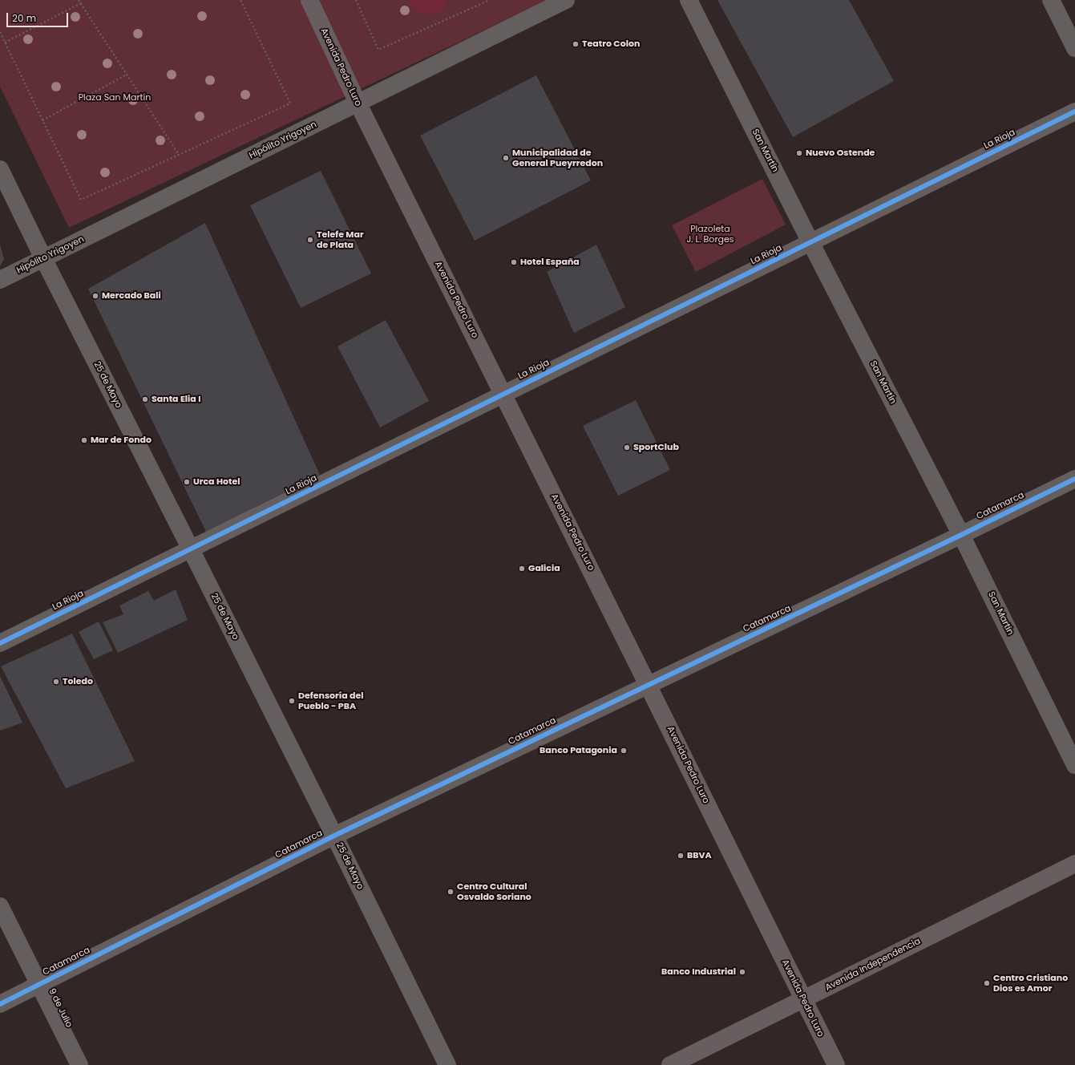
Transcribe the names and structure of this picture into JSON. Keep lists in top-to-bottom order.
{
  "streets": {
    "main road": ["Avenida Pedro Luro", "Avenida Independencia"],
    "street": [
      "La Rioja",
      "Hipólito Yrigoyen",
      "San Martín",
      "25 de Mayo",
      "Catamarca",
      "9 de Julio"
    ]
  },
  "crossings": [
    ["Avenida Pedro Luro", "La Rioja"],
    ["Avenida Pedro Luro", "Hipólito Yrigoyen"],
    ["Avenida Pedro Luro", "Catamarca"],
    ["Avenida Pedro Luro", "Avenida Independencia"],
    ["La Rioja", "San Martín"],
    ["La Rioja", "25 de Mayo"],
    ["Hipólito Yrigoyen", "25 de Mayo"],
    ["San Martín", "Catamarca"],
    ["25 de Mayo", "Catamarca"],
    ["Catamarca", "9 de Julio"]
  ],
  "parks": ["Plaza San Martín", "Plazoleta J. L. Borges"],
  "places": [
    "Teatro Colon",
    "Nuevo Ostende",
    "Municipalidad de General Pueyrredon",
    "Telefe Mar de Plata",
    "Hotel España",
    "Mercado Bali",
    "Santa Elia I",
    "Mar de Fondo",
    "SportClub",
    "Urca Hotel",
    "Galicia",
    "Toledo",
    "Defensoría del Pueblo - PBA",
    "Banco Patagonia",
    "BBVA",
    "Centro Cultural Osvaldo Soriano",
    "Banco Industrial",
    "Centro Cristiano Dios es Amor"
  ],
  "scale_bar": "20 m"
}
